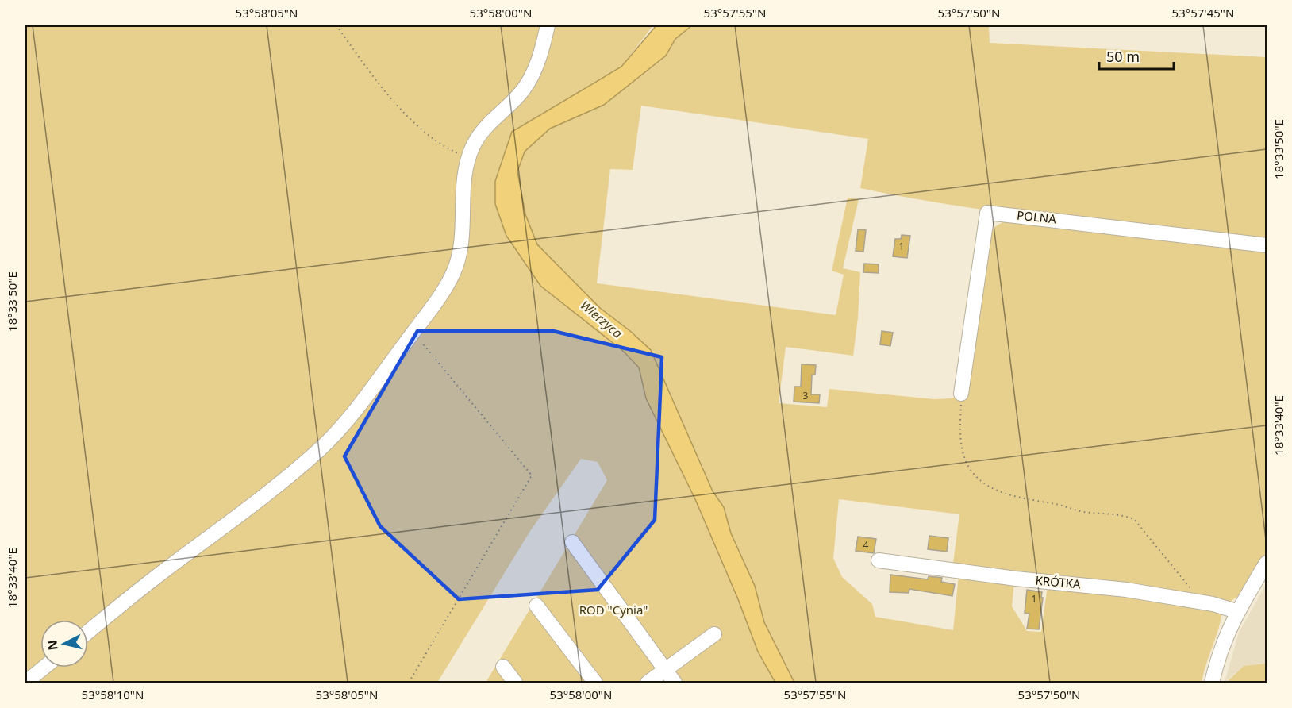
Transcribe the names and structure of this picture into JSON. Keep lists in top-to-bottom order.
{
  "streets": {
    "street": ["POLNA", "KRÓTKA"]
  },
  "water": ["Wierzyca"],
  "parks": ["ROD \"Cynia\""],
  "house_numbers": [
    "1",
    "3",
    "4",
    "1"
  ],
  "scale_bar": "50 m",
  "north": "left",
  "coordinates": [
    "53°58'05\"N",
    "53°58'00\"N",
    "53°57'55\"N",
    "53°57'50\"N",
    "53°57'45\"N",
    "18°33'50\"E",
    "18°33'40\"E",
    "53°58'10\"N"
  ]
}
